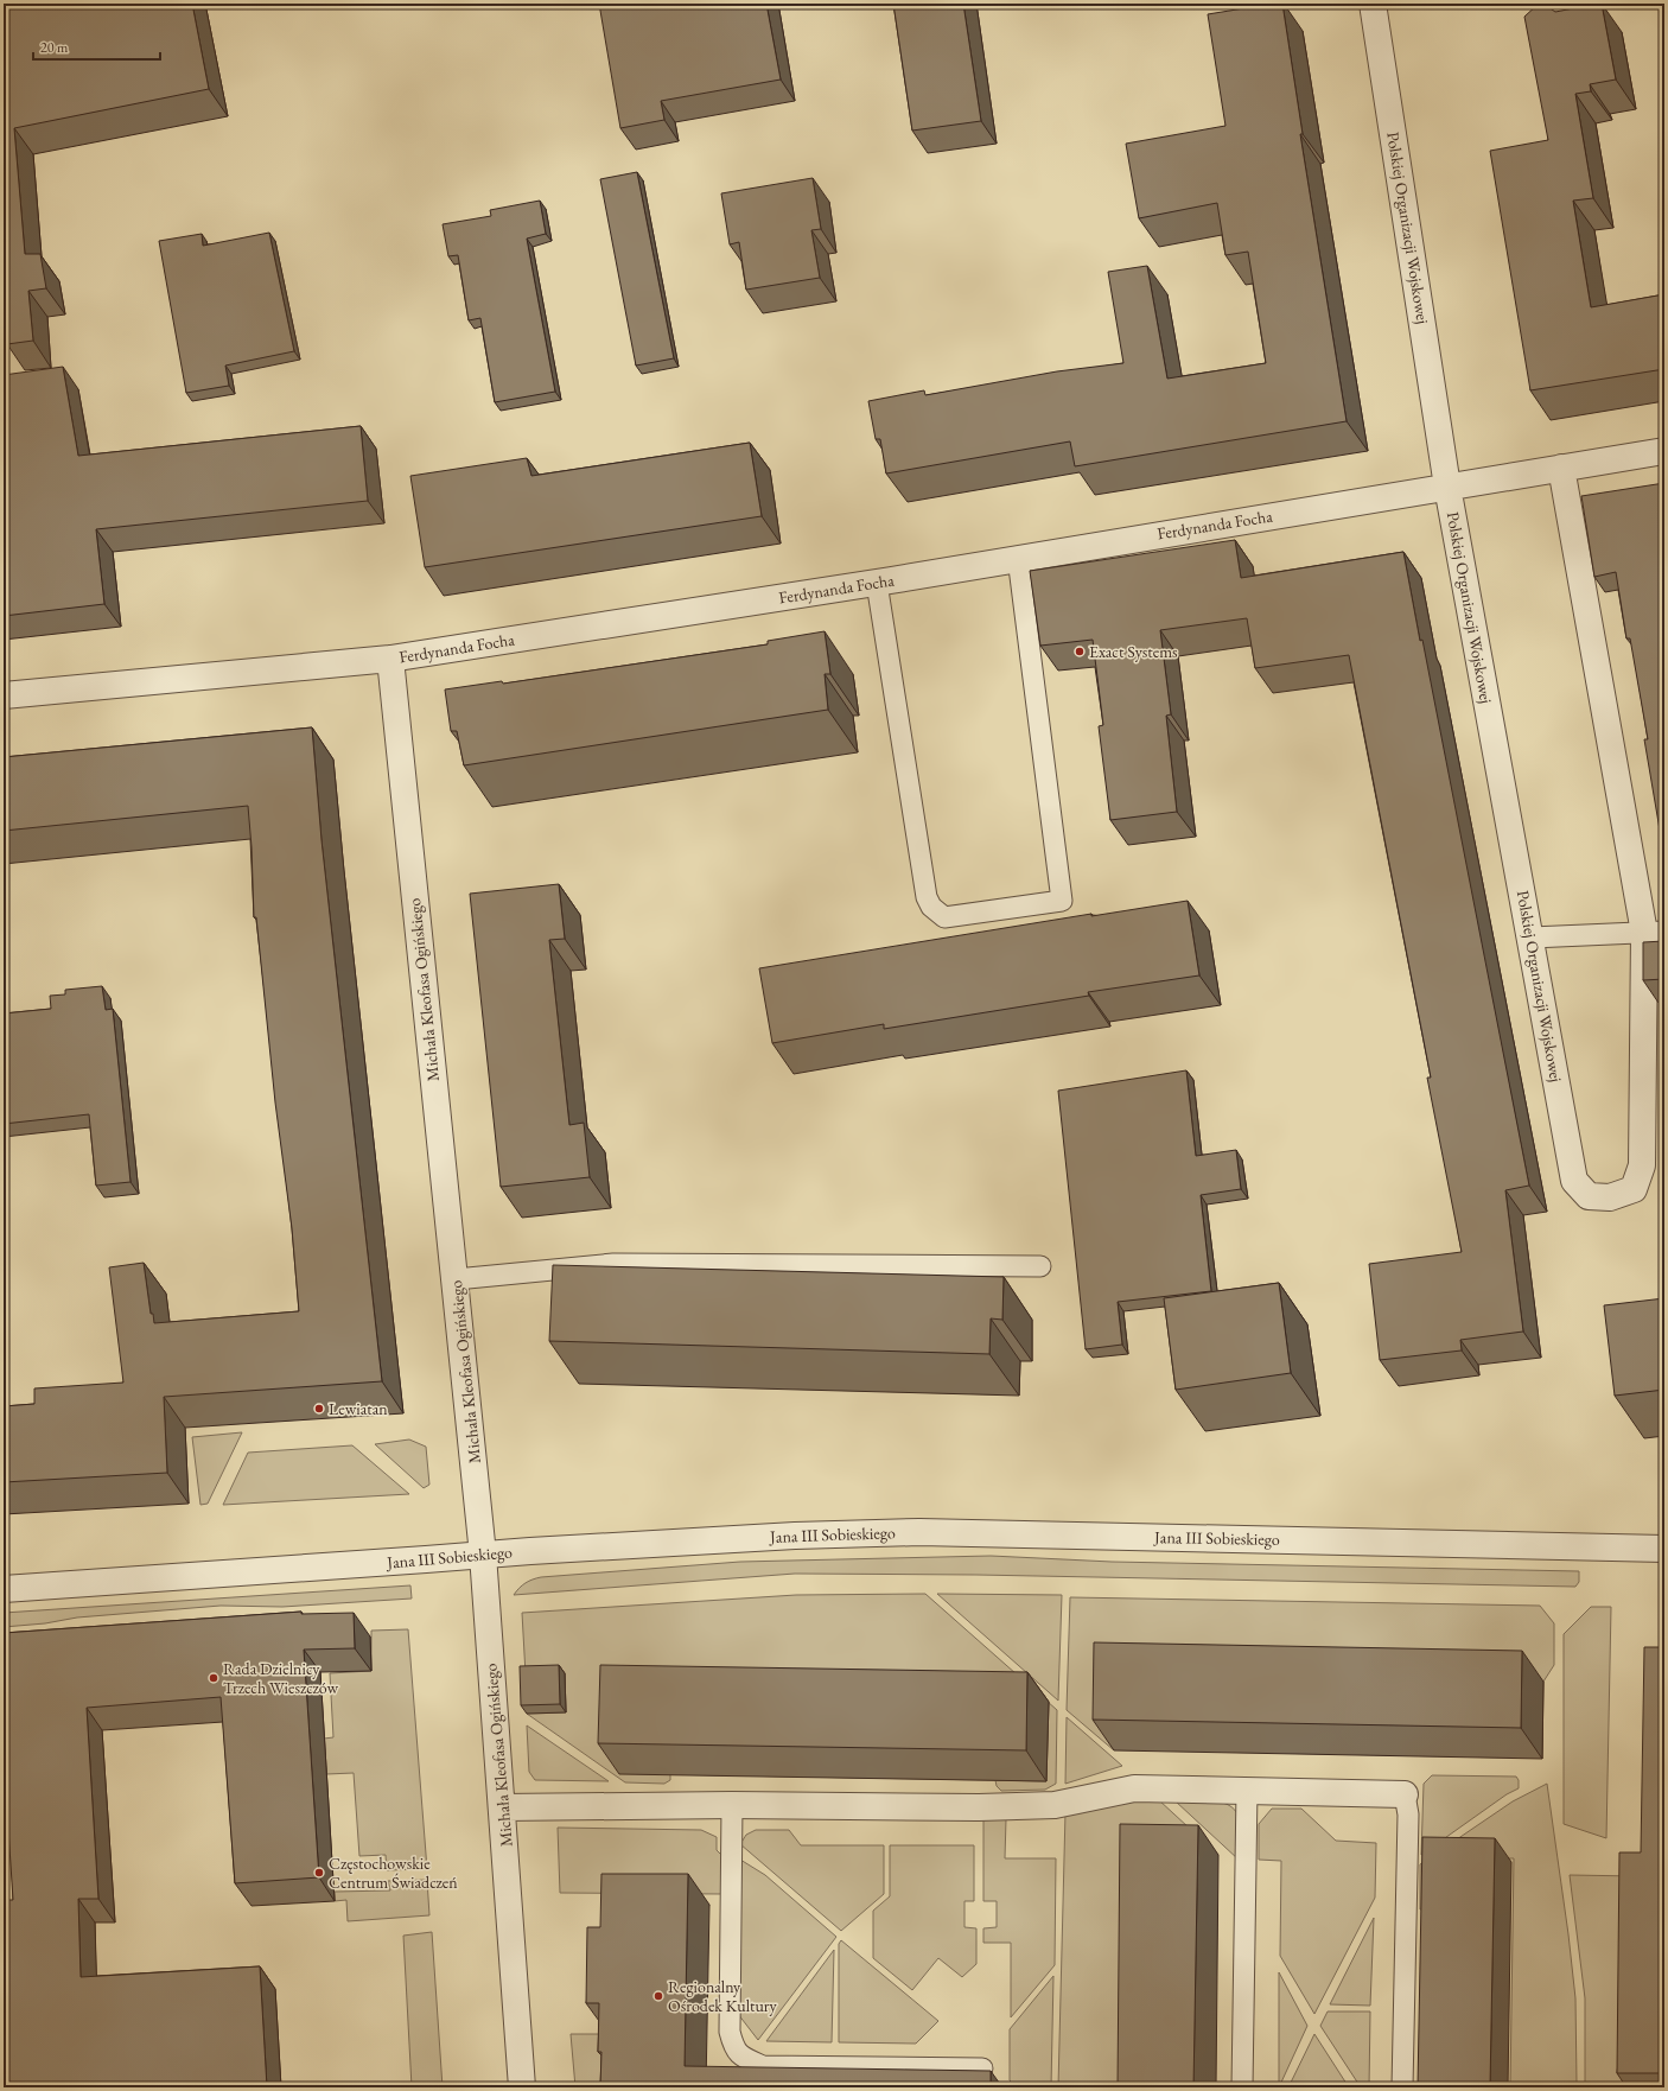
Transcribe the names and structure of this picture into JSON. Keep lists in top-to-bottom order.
{
  "streets": {
    "street": [
      "Polskiej Organizacji Wojskowej",
      "Ferdynanda Focha",
      "Michała Kleofasa Ogińskiego",
      "Jana III Sobieskiego"
    ]
  },
  "crossings": [
    ["Polskiej Organizacji Wojskowej", "Ferdynanda Focha"],
    ["Ferdynanda Focha", "Michała Kleofasa Ogińskiego"],
    ["Michała Kleofasa Ogińskiego", "Jana III Sobieskiego"]
  ],
  "places": [
    "Exact Systems",
    "Lewiatan",
    "Rada Dzielnicy Trzech Wieszczów",
    "Częstochowskie Centrum Świadczeń",
    "Regionalny Ośrodek Kultury"
  ],
  "scale_bar": "20 m"
}
